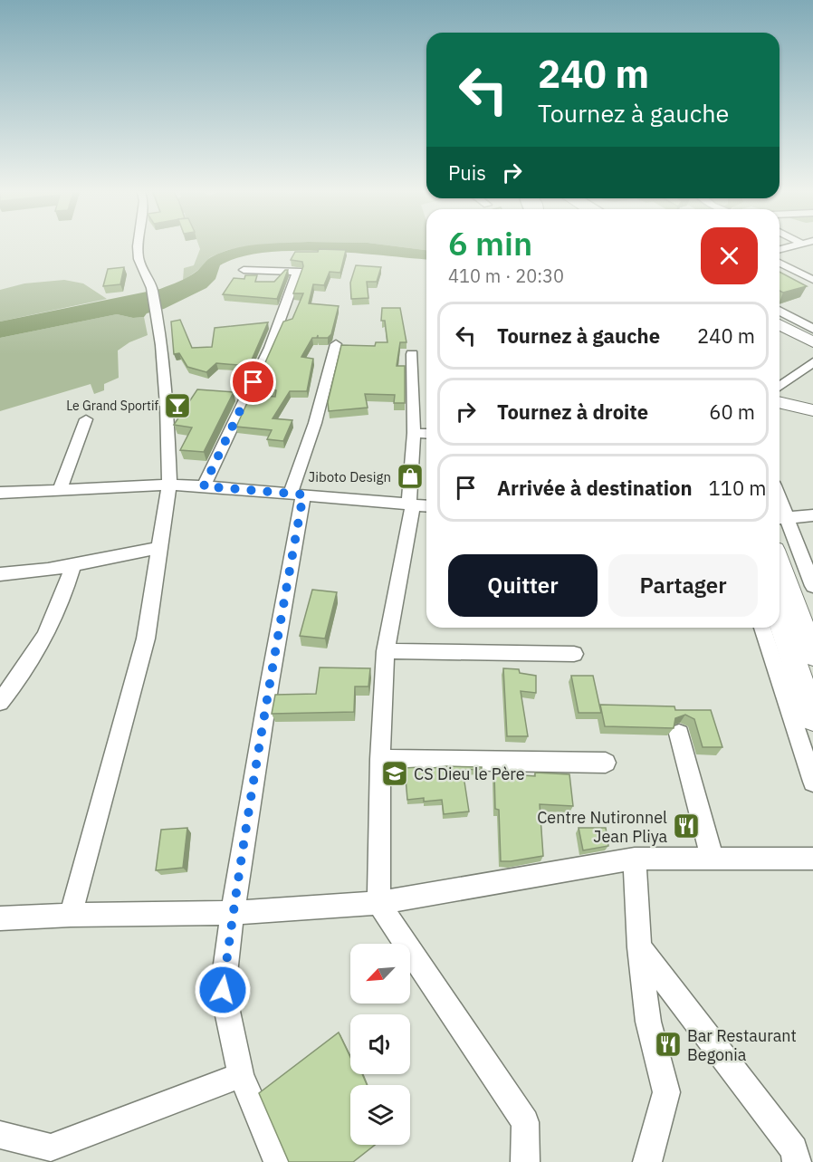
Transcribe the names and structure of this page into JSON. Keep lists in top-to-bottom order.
{
  "places": {
    "bar": ["Le Grand Sportif"],
    "shop": ["Jiboto Design"],
    "school or university": ["CS Dieu le Père"],
    "restaurant": ["Centre Nutironnel Jean Pliya", "Bar Restaurant Begonia"]
  },
  "north": "bottom left",
  "page": {
    "turn": ["240 m", "Tournez à gauche"],
    "then": "Puis",
    "heading": ["6 min", "410 m · 20:30"],
    "list": [
      {
        "name": "Tournez à gauche",
        "value": "240 m"
      },
      {
        "name": "Tournez à droite",
        "value": "60 m"
      },
      {
        "name": "Arrivée à destination",
        "value": "110 m"
      }
    ],
    "buttons": ["Quitter", "Partager"]
  }
}
